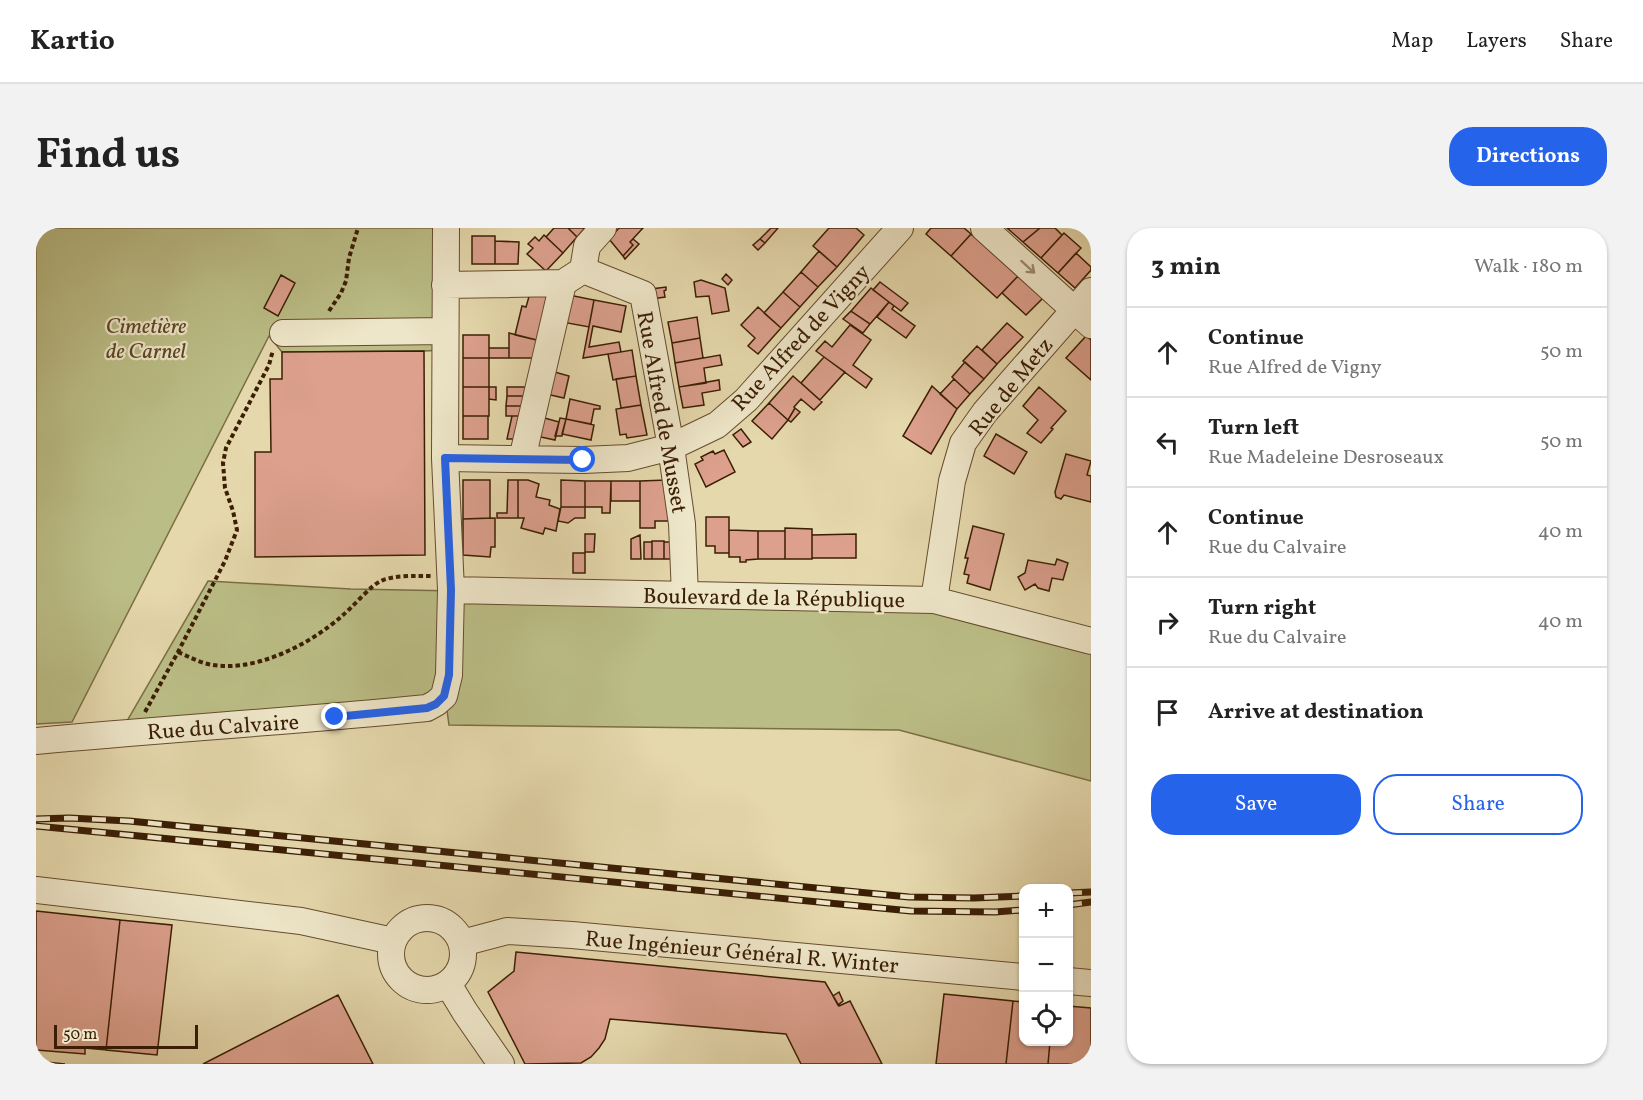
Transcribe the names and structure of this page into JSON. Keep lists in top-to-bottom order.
{
  "streets": {
    "street": [
      "Rue Alfred de Vigny",
      "Rue de Metz",
      "Rue Alfred de Musset",
      "Boulevard de la République",
      "Rue du Calvaire",
      "Rue Ingénieur Général R. Winter"
    ]
  },
  "crossings": [
    ["Rue Alfred de Vigny", "Rue Alfred de Musset"],
    ["Rue de Metz", "Boulevard de la République"],
    ["Rue Alfred de Musset", "Boulevard de la République"],
    ["Boulevard de la République", "Rue du Calvaire"]
  ],
  "parks": ["Cimetière de Carnel"],
  "scale_bar": "50 m",
  "page": {
    "header": "Kartio",
    "nav": ["Map", "Layers", "Share"],
    "title": "Find us",
    "buttons": [
      "Directions",
      ["Save", "Share"]
    ],
    "heading": ["3 min", "Walk · 180 m"],
    "list": [
      ["Continue", "Rue Alfred de Vigny", "50 m"],
      ["Turn left", "Rue Madeleine Desroseaux", "50 m"],
      ["Continue", "Rue du Calvaire", "40 m"],
      ["Turn right", "Rue du Calvaire", "40 m"],
      "Arrive at destination"
    ],
    "map_buttons": ["+", "−"],
    "scale": "50 m"
  }
}
